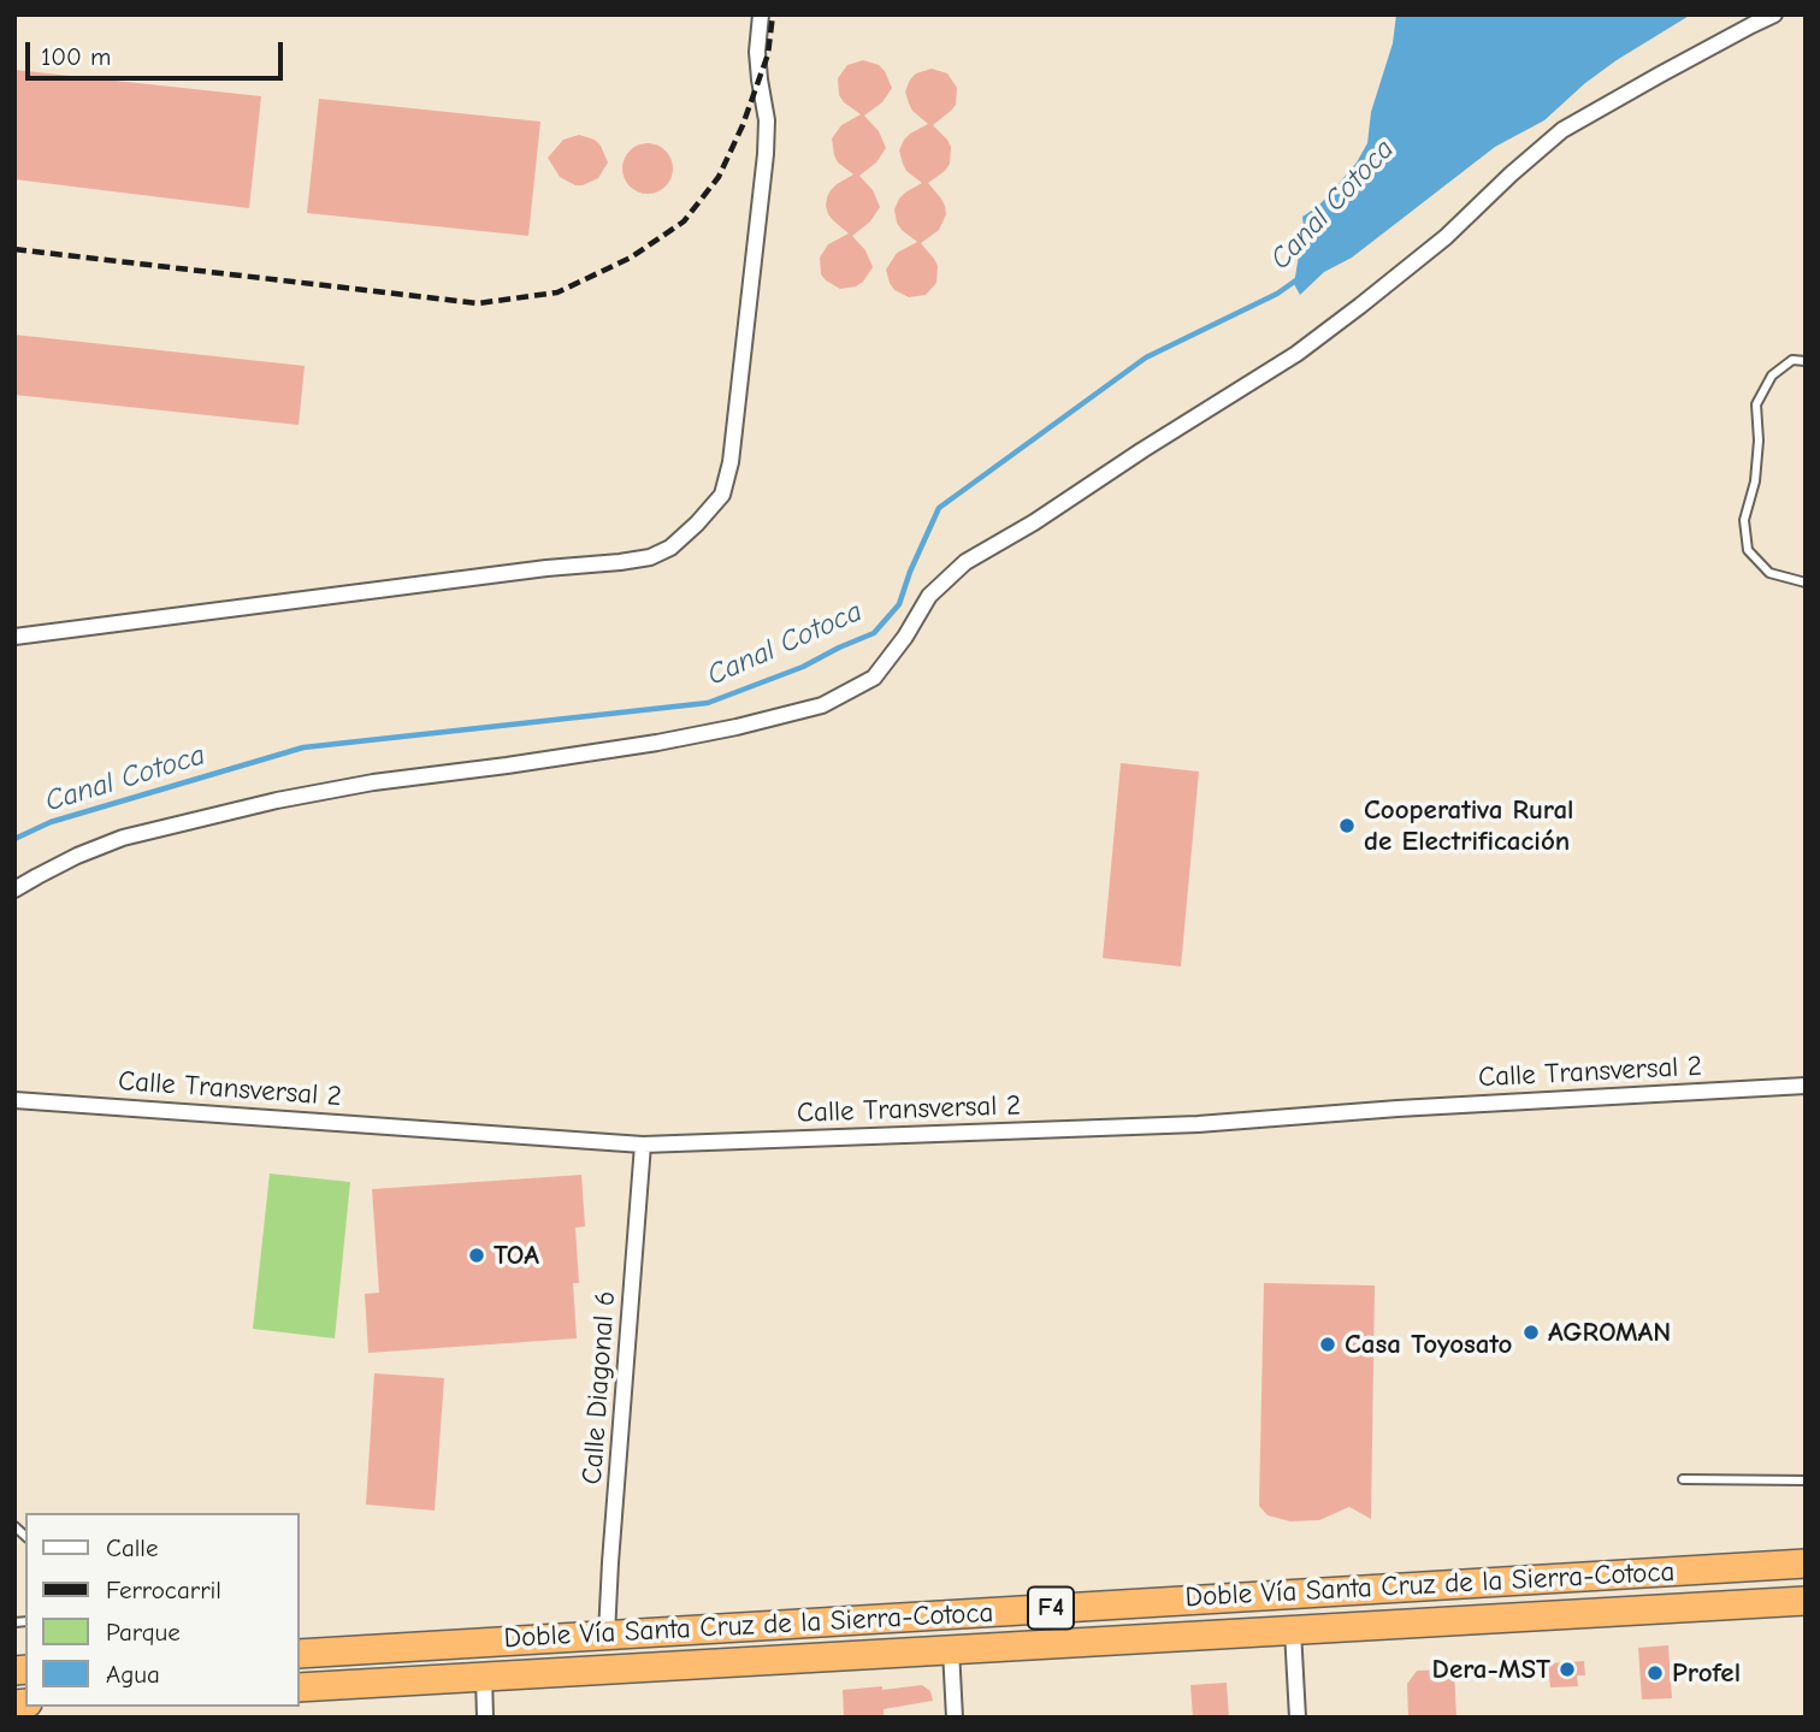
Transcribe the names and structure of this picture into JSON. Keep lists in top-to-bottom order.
{
  "streets": {
    "highway": ["Doble Vía Santa Cruz de la Sierra-Cotoca", "F4"],
    "street": ["Calle Transversal 2", "Calle Diagonal 6"]
  },
  "crossings": [
    ["Calle Transversal 2", "Calle Diagonal 6"],
    ["Calle Diagonal 6", "Doble Vía Santa Cruz de la Sierra-Cotoca"]
  ],
  "water": ["Canal Cotoca"],
  "places": [
    "Cooperativa Rural de Electrificación",
    "TOA",
    "AGROMAN",
    "Casa Toyosato",
    "Dera-MST",
    "Profel"
  ],
  "legend": [
    "Calle",
    "Ferrocarril",
    "Parque",
    "Agua"
  ],
  "scale_bar": "100 m"
}
